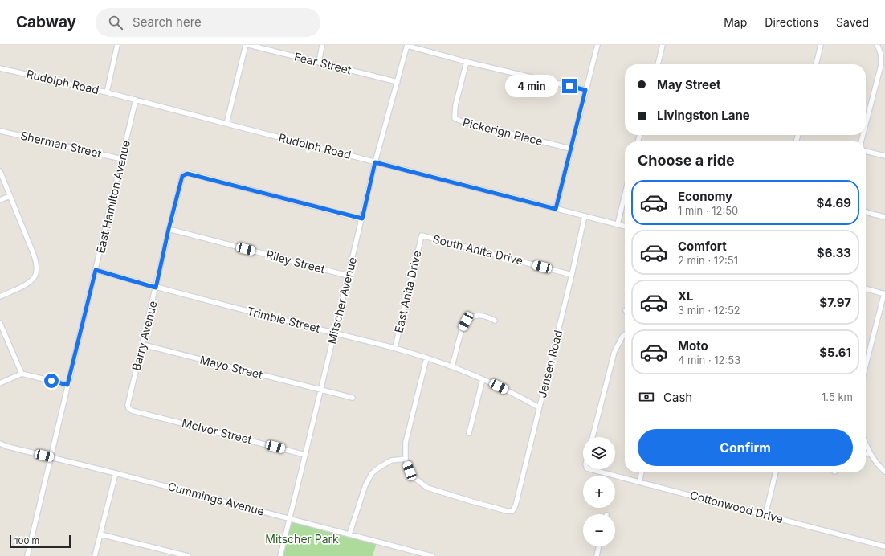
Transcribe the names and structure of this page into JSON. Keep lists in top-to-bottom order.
{
  "streets": {
    "street": [
      "Fear Street",
      "Rudolph Road",
      "Pickerign Place",
      "Sherman Street",
      "East Hamilton Avenue",
      "South Anita Drive",
      "Riley Street",
      "East Anita Drive",
      "Mitscher Avenue",
      "Trimble Street",
      "Barry Avenue",
      "Jensen Road",
      "Mayo Street",
      "McIvor Street",
      "Cummings Avenue",
      "Cottonwood Drive"
    ]
  },
  "crossings": [
    ["Fear Street", "Mitscher Avenue"],
    ["Rudolph Road", "East Hamilton Avenue"],
    ["Rudolph Road", "Mitscher Avenue"],
    ["Rudolph Road", "Jensen Road"],
    ["Sherman Street", "East Hamilton Avenue"],
    ["East Hamilton Avenue", "Trimble Street"],
    ["East Hamilton Avenue", "Cummings Avenue"],
    ["South Anita Drive", "East Anita Drive"],
    ["South Anita Drive", "Jensen Road"],
    ["Riley Street", "Mitscher Avenue"],
    ["Riley Street", "Barry Avenue"],
    ["East Anita Drive", "Trimble Street"],
    ["Mitscher Avenue", "Trimble Street"],
    ["Mitscher Avenue", "Barry Avenue"],
    ["Mitscher Avenue", "Mayo Street"],
    ["Mitscher Avenue", "McIvor Street"],
    ["Mitscher Avenue", "Cummings Avenue"],
    ["Trimble Street", "Barry Avenue"],
    ["Trimble Street", "Jensen Road"],
    ["Barry Avenue", "Mayo Street"],
    ["Barry Avenue", "McIvor Street"]
  ],
  "parks": ["Mitscher Park"],
  "scale_bar": "100 m",
  "page": {
    "header": "Cabway",
    "search": "Search here",
    "nav": ["Map", "Directions", "Saved"],
    "banner": ["May Street", "Livingston Lane"],
    "bubble": "4 min",
    "heading": "Choose a ride",
    "list": [
      {
        "name": "Economy",
        "note": "1 min · 12:50",
        "value": "$4.69"
      },
      {
        "name": "Comfort",
        "note": "2 min · 12:51",
        "value": "$6.33"
      },
      {
        "name": "XL",
        "note": "3 min · 12:52",
        "value": "$7.97"
      },
      {
        "name": "Moto",
        "note": "4 min · 12:53",
        "value": "$5.61"
      }
    ],
    "pay": ["Cash", "1.5 km"],
    "buttons": "Confirm",
    "map_buttons": ["+", "−"],
    "scale": "100 m"
  }
}
